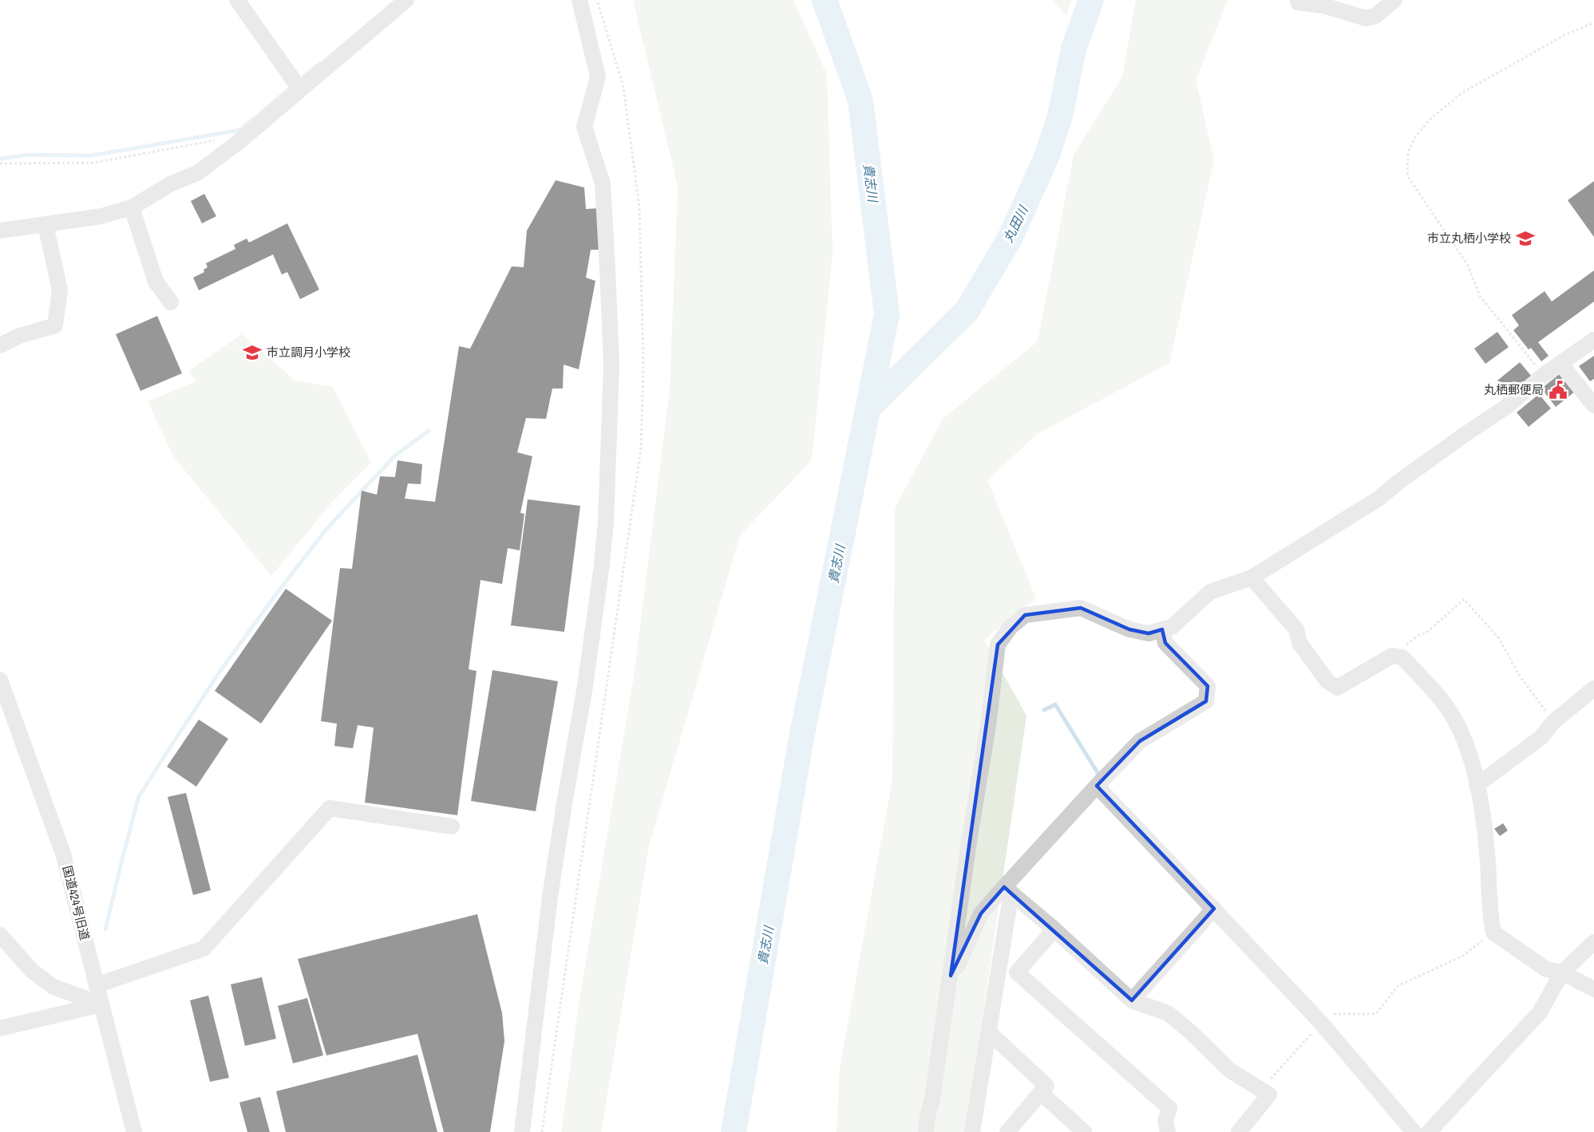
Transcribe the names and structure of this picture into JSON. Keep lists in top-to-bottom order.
{
  "streets": {
    "street": ["国道424号旧道"]
  },
  "water": ["貴志川", "丸田川"],
  "places": {
    "school or university": ["市立丸栖小学校", "市立調月小学校"],
    "public building": ["丸栖郵便局"]
  }
}
